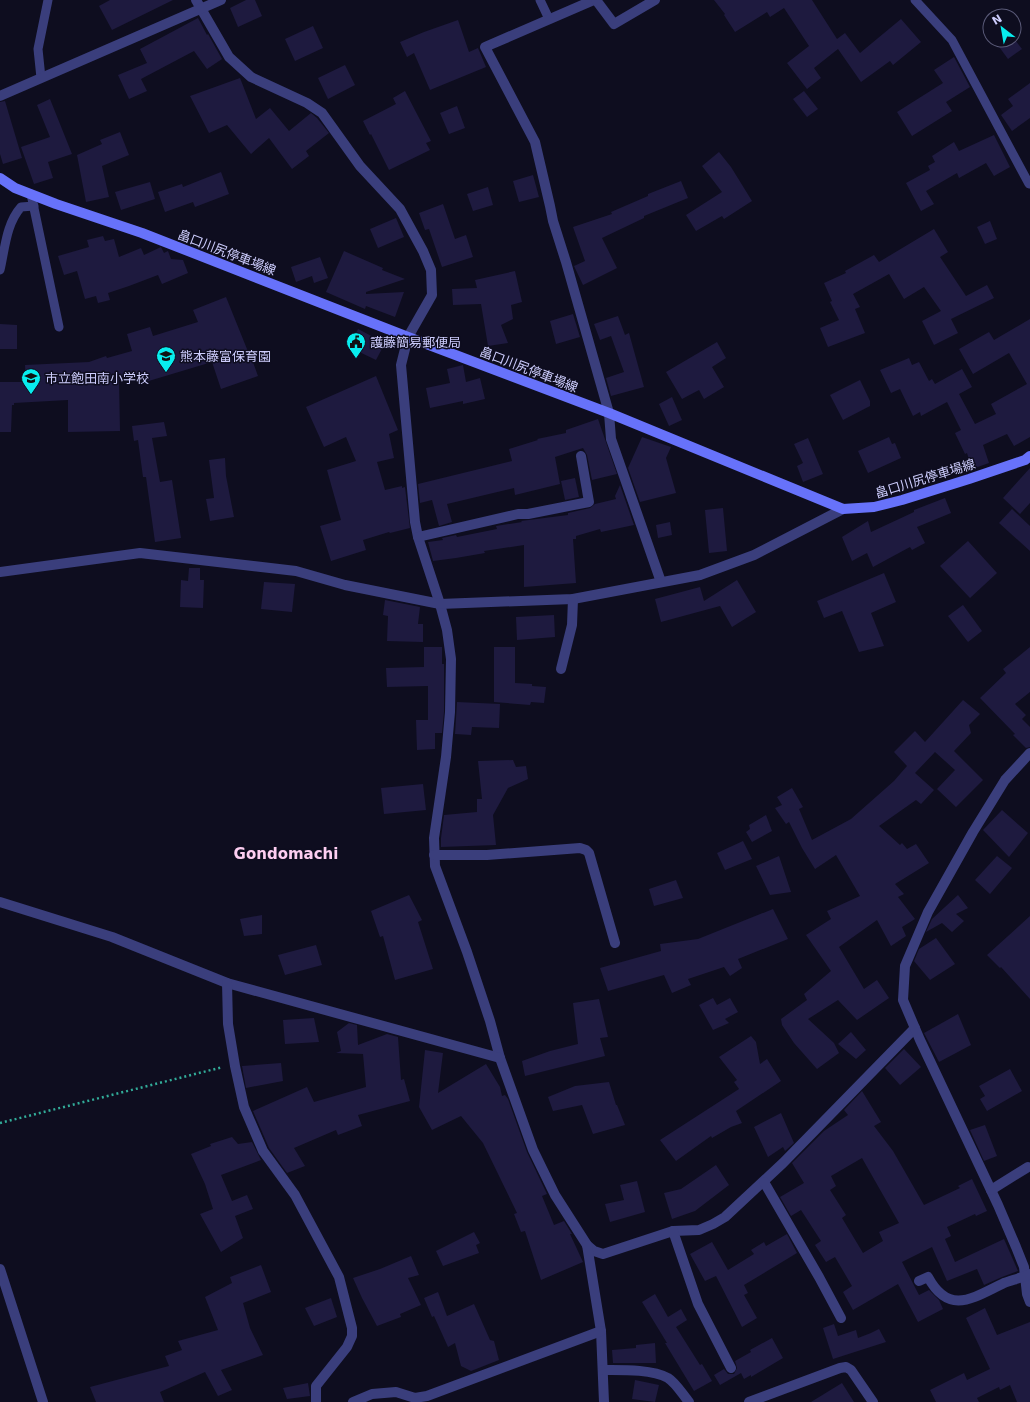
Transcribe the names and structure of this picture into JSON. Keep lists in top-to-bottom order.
{
  "streets": {
    "main road": ["畠口川尻停車場線"]
  },
  "districts": ["Gondomachi"],
  "places": {
    "public building": ["護藤簡易郵便局"],
    "school or university": ["熊本藤富保育園", "市立飽田南小学校"]
  },
  "north": "top left"
}
